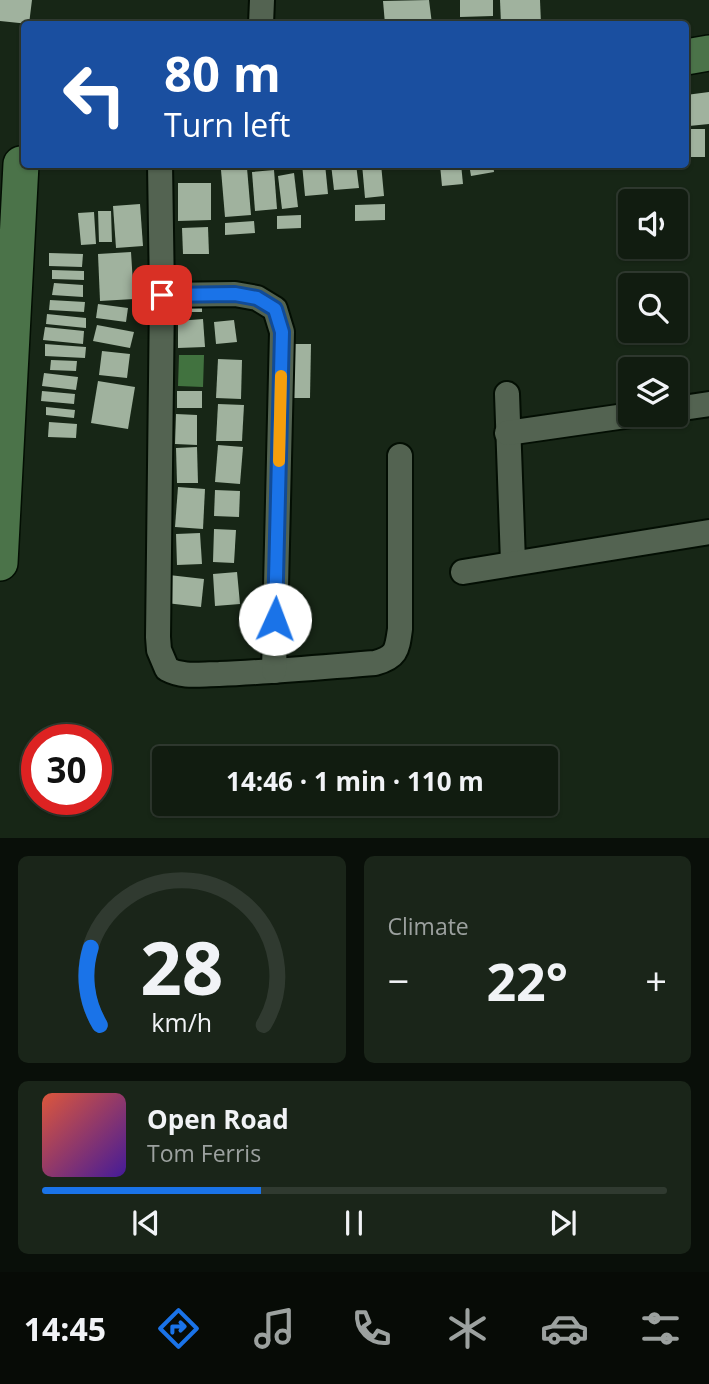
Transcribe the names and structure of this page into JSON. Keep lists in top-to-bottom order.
{
  "page": {
    "turn": ["80 m", "Turn left"],
    "limit": "30",
    "trip": "14:46 · 1 min · 110 m",
    "tile": "Climate",
    "heat": ["−", "22°", "+"],
    "song": ["Open Road", "Tom Ferris"],
    "tabs": "14:45",
    "gauge": ["28", "km/h"]
  }
}
